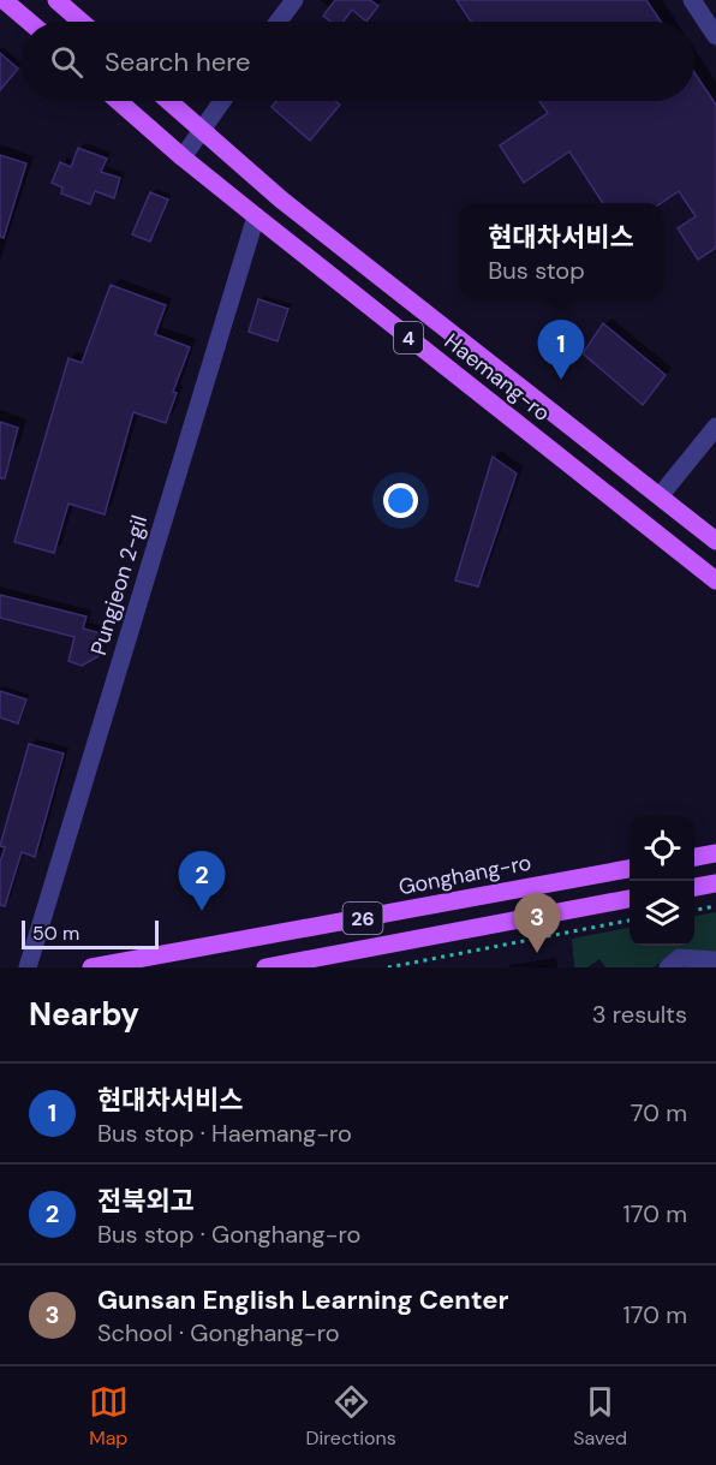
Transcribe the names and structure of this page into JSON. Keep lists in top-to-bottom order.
{
  "streets": {
    "main road": [
      "4",
      "Haemang-ro",
      "Gonghang-ro",
      "26"
    ],
    "street": ["Pungjeon 2-gil"]
  },
  "crossings": [
    ["Haemang-ro", "Pungjeon 2-gil"]
  ],
  "scale_bar": "50 m",
  "page": {
    "search": "Search here",
    "popup": ["현대차서비스", "Bus stop"],
    "pins": ["1", "2", "3"],
    "scale": "50 m",
    "heading": ["Nearby", "3 results"],
    "list": [
      {
        "mark": "1",
        "name": "현대차서비스",
        "note": "Bus stop · Haemang-ro",
        "value": "70 m"
      },
      {
        "mark": "2",
        "name": "전북외고",
        "note": "Bus stop · Gonghang-ro",
        "value": "170 m"
      },
      {
        "mark": "3",
        "name": "Gunsan English Learning Center",
        "note": "School · Gonghang-ro",
        "value": "170 m"
      }
    ],
    "nav": ["Map", "Directions", "Saved"]
  }
}
